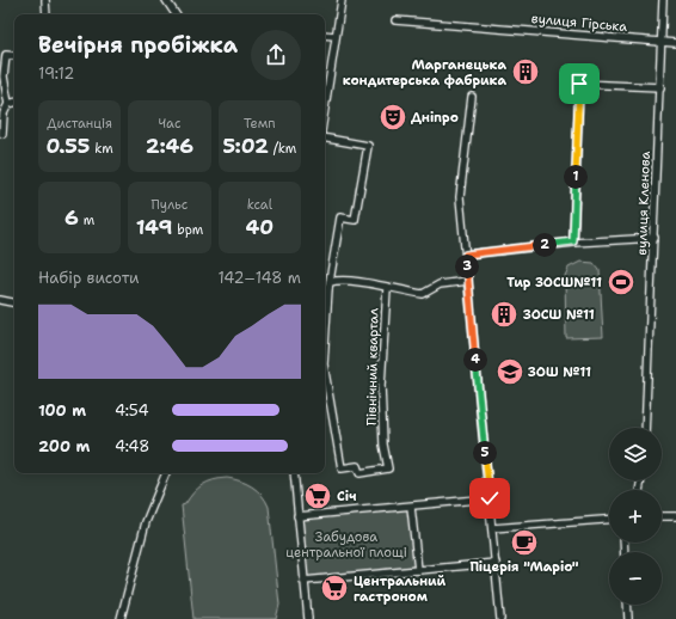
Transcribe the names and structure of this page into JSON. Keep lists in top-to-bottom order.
{
  "streets": {
    "street": ["вулиця Гірська", "вулиця Кленова", "Північний квартал"]
  },
  "crossings": [
    ["вулиця Гірська", "вулиця Кленова"]
  ],
  "parks": ["Забудова центральної площі"],
  "places": {
    "building": ["Марганецька кондитерська фабрика", "ЗОСШ №11"],
    "theatre": ["Дніпро"],
    "sports": ["Тир ЗОСШ№11"],
    "school or university": ["ЗОШ №11"],
    "supermarket": ["Січ", "Центральний гастроном"],
    "cafe": ["Піцерія \"Маріо\""]
  },
  "page": {
    "heading": ["Вечірня пробіжка", "19:12"],
    "stats": [
      ["Дистанція", "0.55 km"],
      ["Час", "2:46"],
      ["Темп", "5:02 /km"],
      ["6 m"],
      ["Пульс", "149 bpm"],
      ["kcal", "40"]
    ],
    "pins": [
      "1",
      "2",
      "3",
      "4",
      "5"
    ],
    "chart": ["Набір висоти", "142–148 m"],
    "list": [
      {
        "name": "100 m",
        "note": "4:54"
      },
      {
        "name": "200 m",
        "note": "4:48"
      }
    ],
    "map_buttons": ["+", "−"]
  }
}
